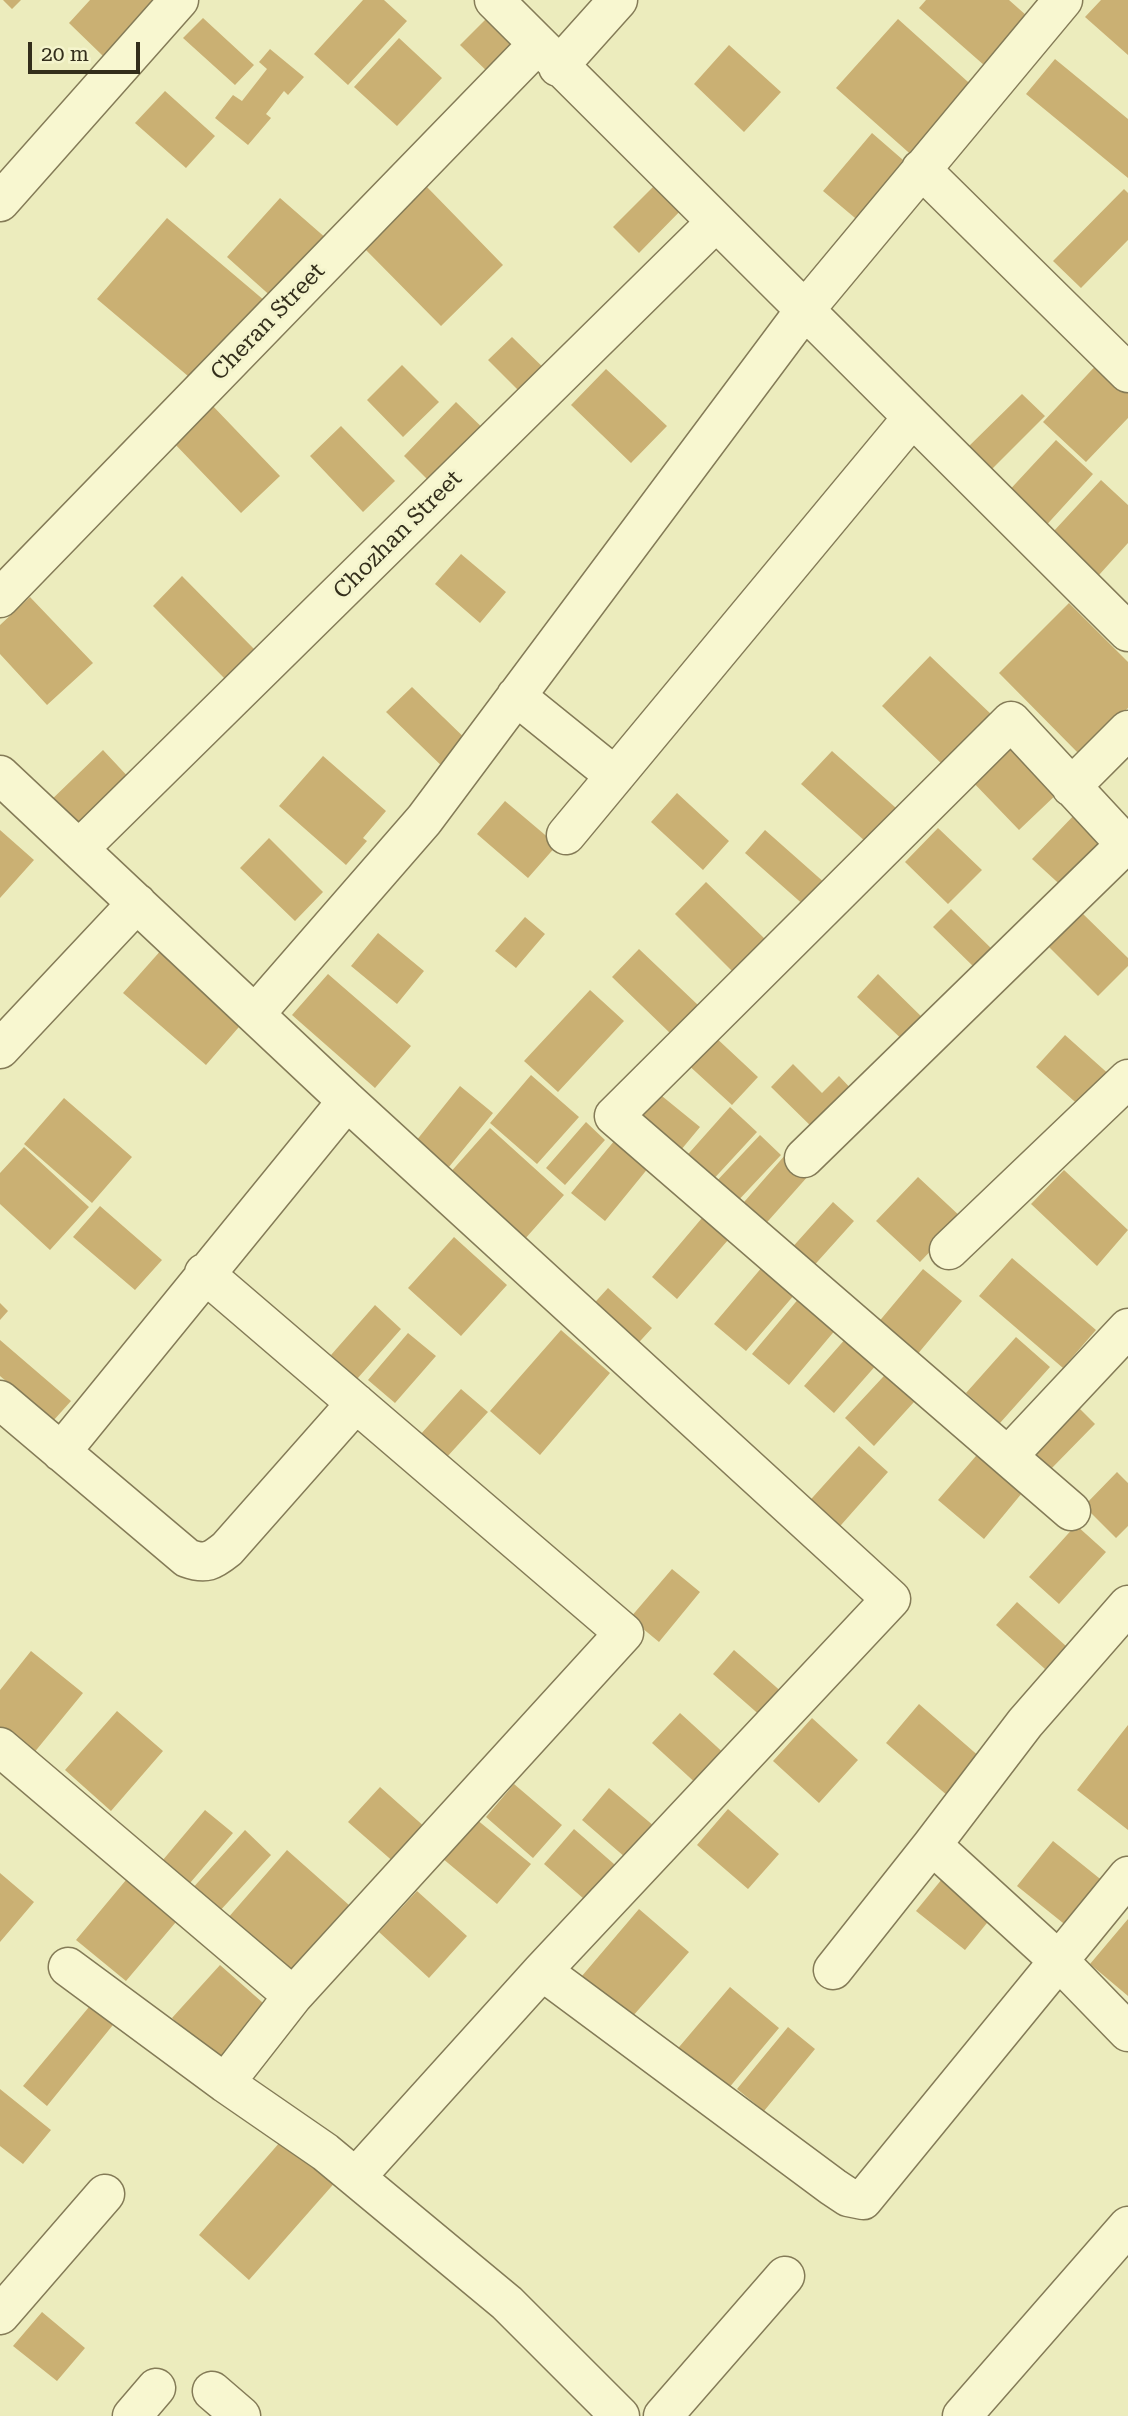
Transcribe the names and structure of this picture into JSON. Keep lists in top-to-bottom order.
{
  "streets": {
    "street": ["Cheran Street", "Chozhan Street"]
  },
  "scale_bar": "20 m"
}
